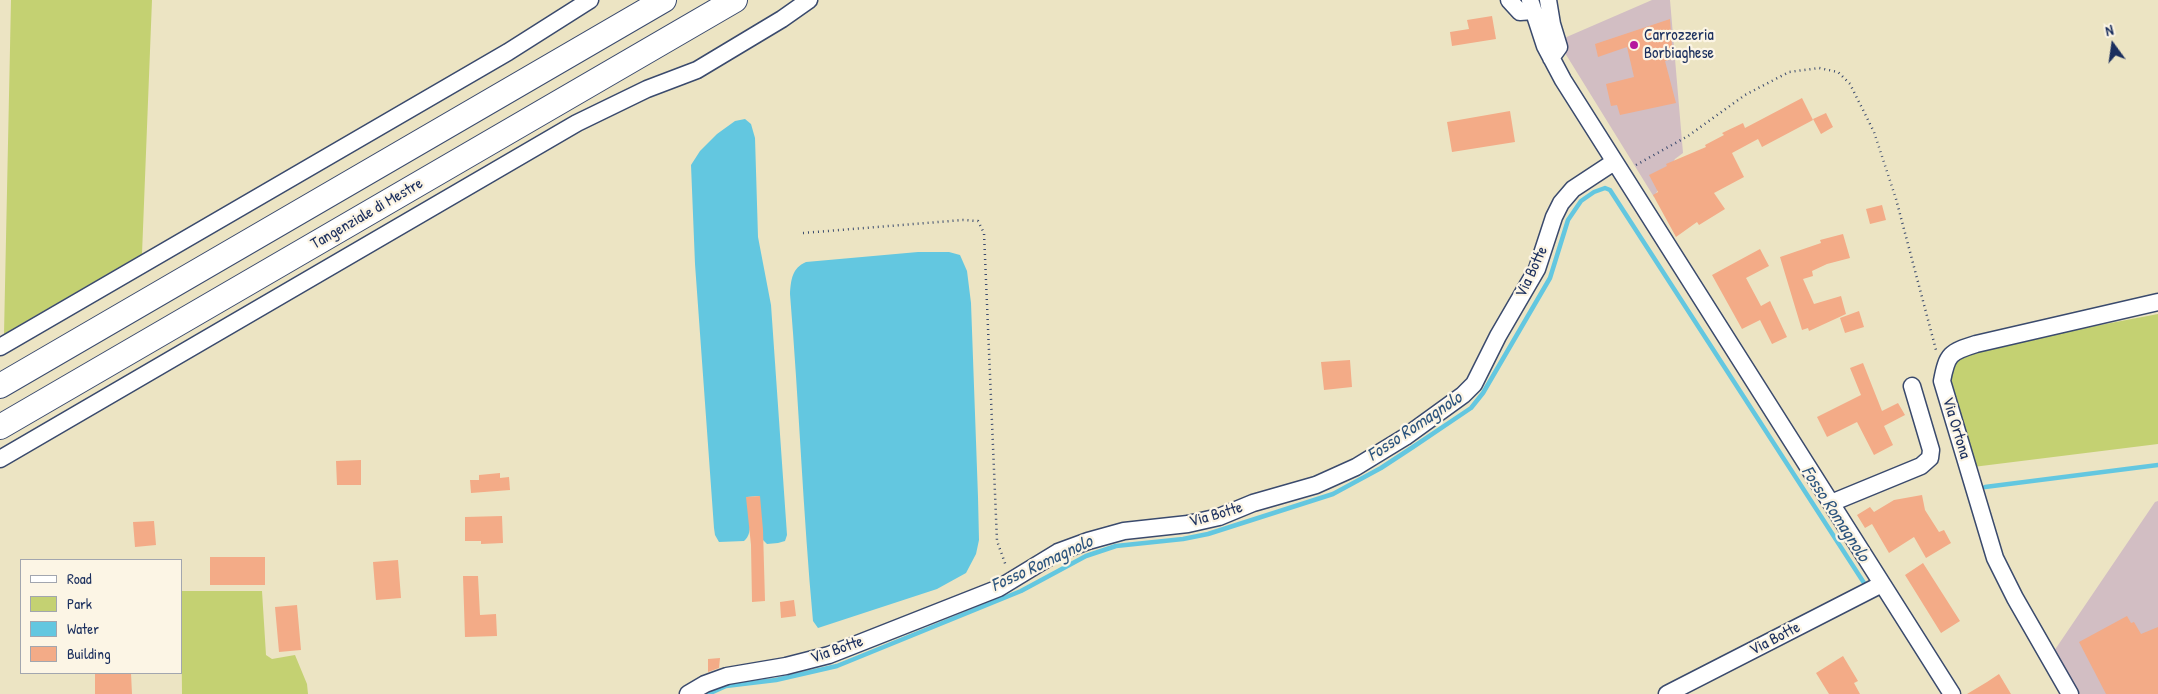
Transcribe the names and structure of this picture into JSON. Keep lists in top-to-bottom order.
{
  "streets": {
    "highway": ["Tangenziale di Mestre"],
    "street": ["Via Botte", "Via Ortona"]
  },
  "water": ["Fosso Romagnolo"],
  "places": ["Carrozzeria Borbiaghese"],
  "legend": [
    "Road",
    "Park",
    "Water",
    "Building"
  ],
  "north": "top"
}
